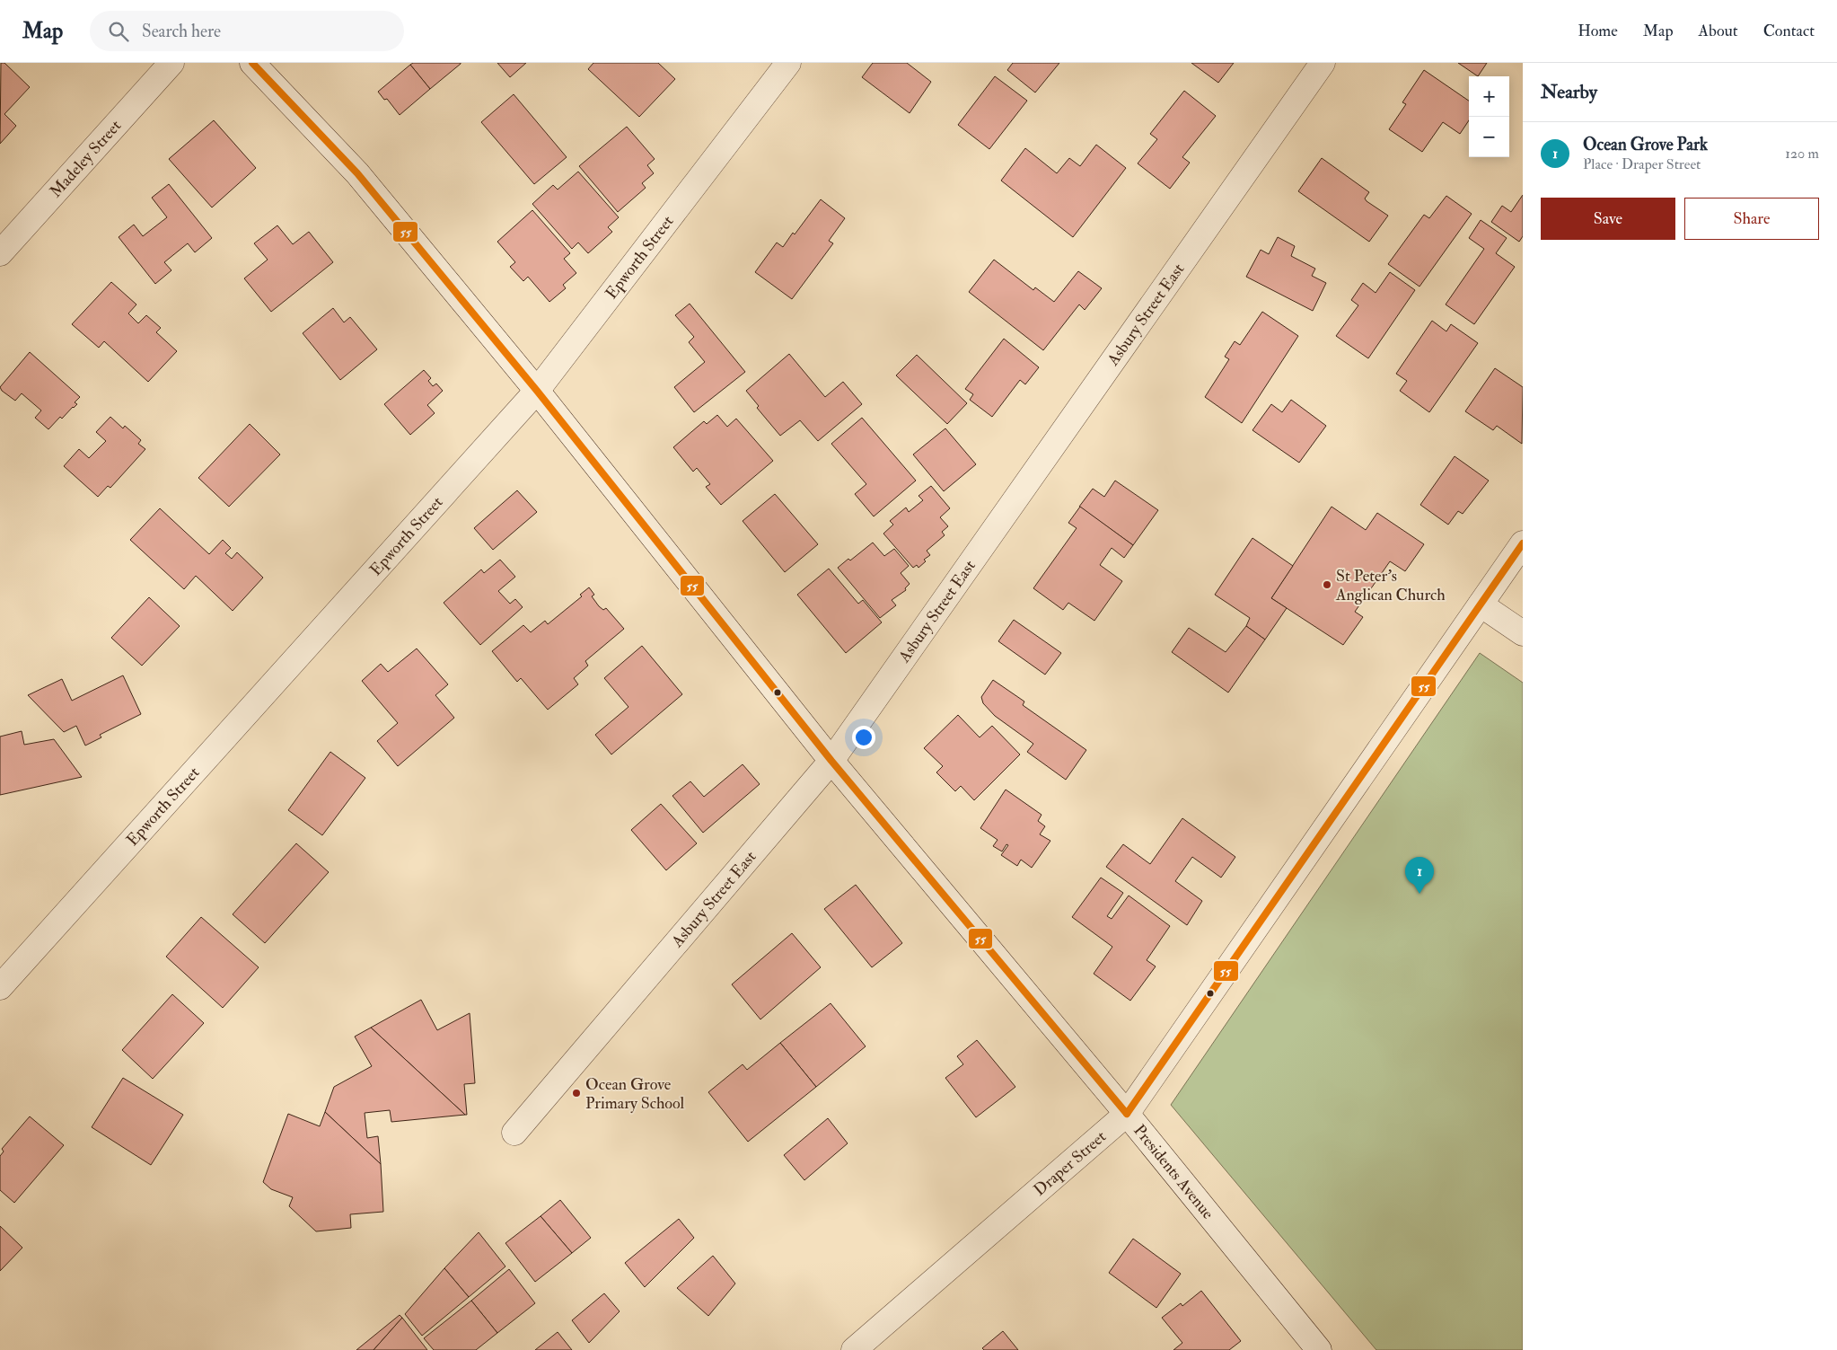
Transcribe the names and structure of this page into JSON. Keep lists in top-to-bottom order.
{
  "streets": {
    "street": [
      "Madeley Street",
      "Epworth Street",
      "Asbury Street East",
      "Draper Street",
      "Presidents Avenue"
    ]
  },
  "crossings": [
    ["Epworth Street", "Presidents Avenue"],
    ["Asbury Street East", "Presidents Avenue"],
    ["Draper Street", "Presidents Avenue"]
  ],
  "places": ["St Peter's Anglican Church", "Ocean Grove Primary School"],
  "lines": ["transit line 55"],
  "page": {
    "header": "Map",
    "search": "Search here",
    "nav": [
      "Home",
      "Map",
      "About",
      "Contact"
    ],
    "heading": "Nearby",
    "map_buttons": ["+", "−"],
    "list": [
      {
        "mark": "1",
        "name": "Ocean Grove Park",
        "note": "Place · Draper Street",
        "value": "120 m"
      }
    ],
    "buttons": ["Save", "Share"],
    "pins": "1"
  }
}
